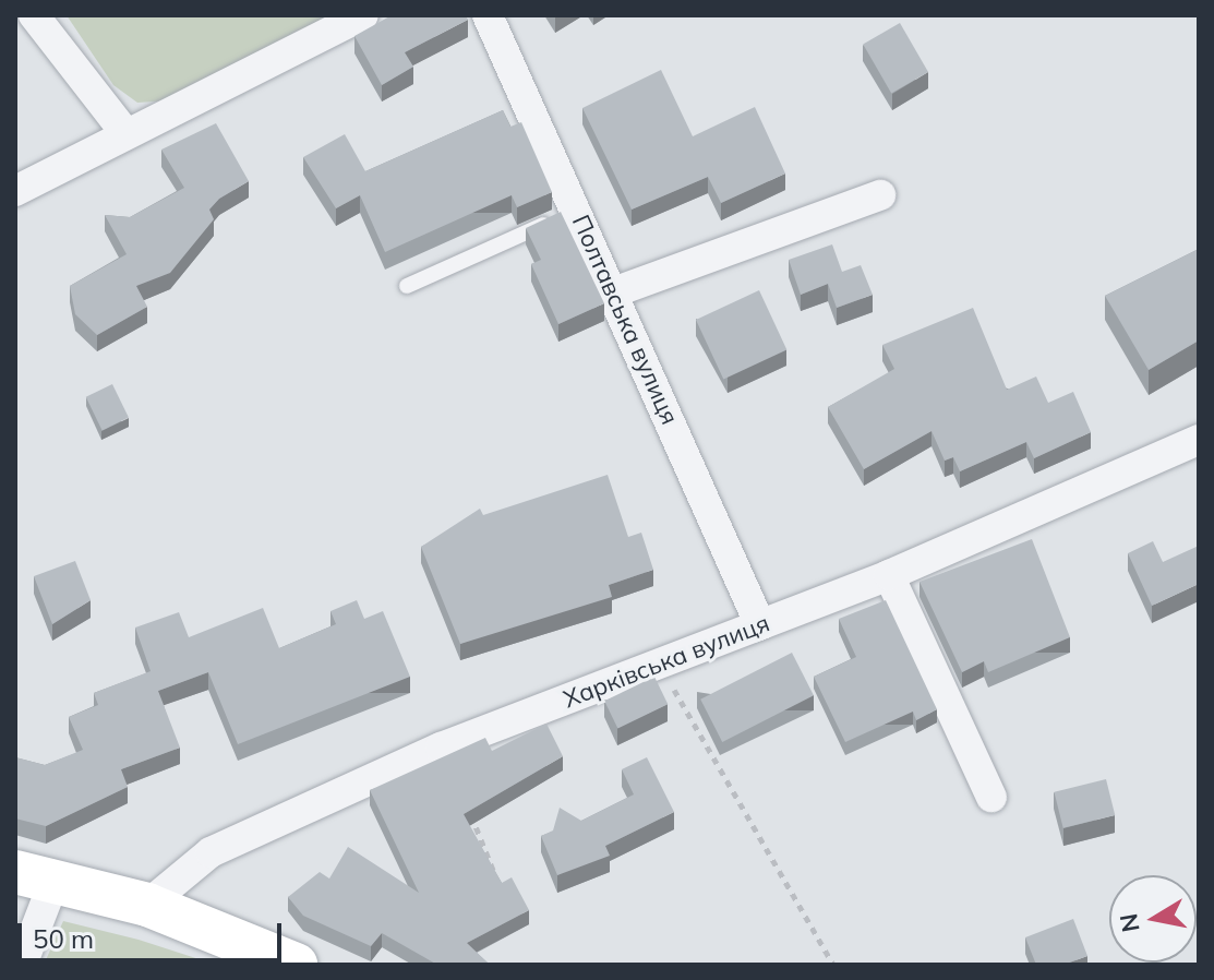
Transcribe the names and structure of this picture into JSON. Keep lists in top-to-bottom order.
{
  "streets": {
    "street": ["Полтавська вулиця", "Харківська вулиця"]
  },
  "crossings": [
    ["Полтавська вулиця", "Харківська вулиця"]
  ],
  "scale_bar": "50 m",
  "north": "left"
}
